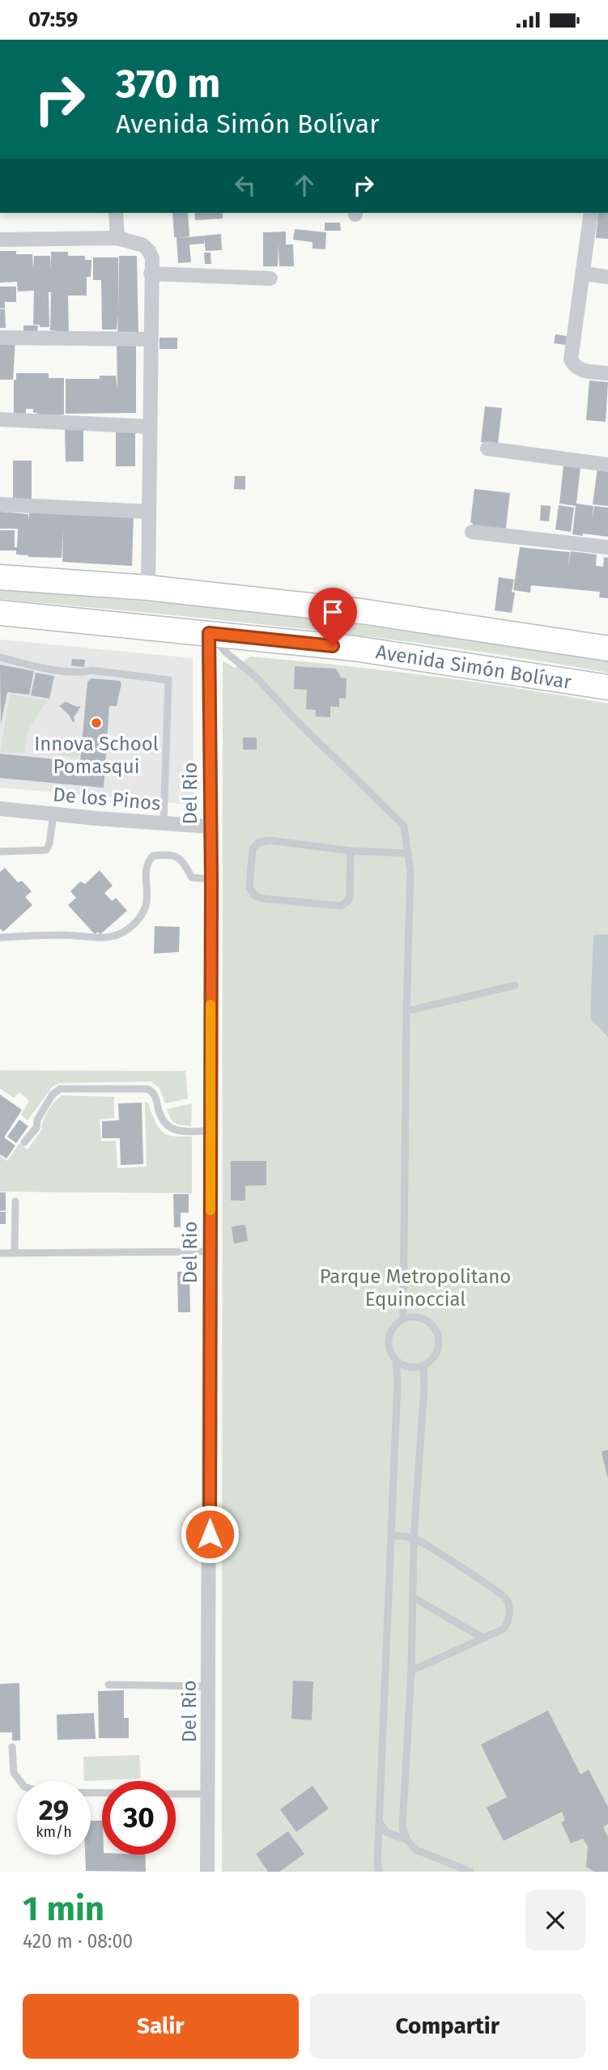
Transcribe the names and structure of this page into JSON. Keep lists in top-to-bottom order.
{
  "streets": {
    "highway": ["Avenida Simón Bolívar"],
    "street": ["Del Rio", "De los Pinos"]
  },
  "crossings": [
    ["Avenida Simón Bolívar", "Del Rio"],
    ["Del Rio", "De los Pinos"]
  ],
  "parks": ["Parque Metropolitano Equinoccial"],
  "places": ["Innova School Pomasqui"],
  "page": {
    "status": "07:59",
    "turn": ["370 m", "Avenida Simón Bolívar"],
    "speed": "29 km/h",
    "limit": "30",
    "heading": ["1 min", "420 m · 08:00"],
    "buttons": ["Salir", "Compartir"]
  }
}
